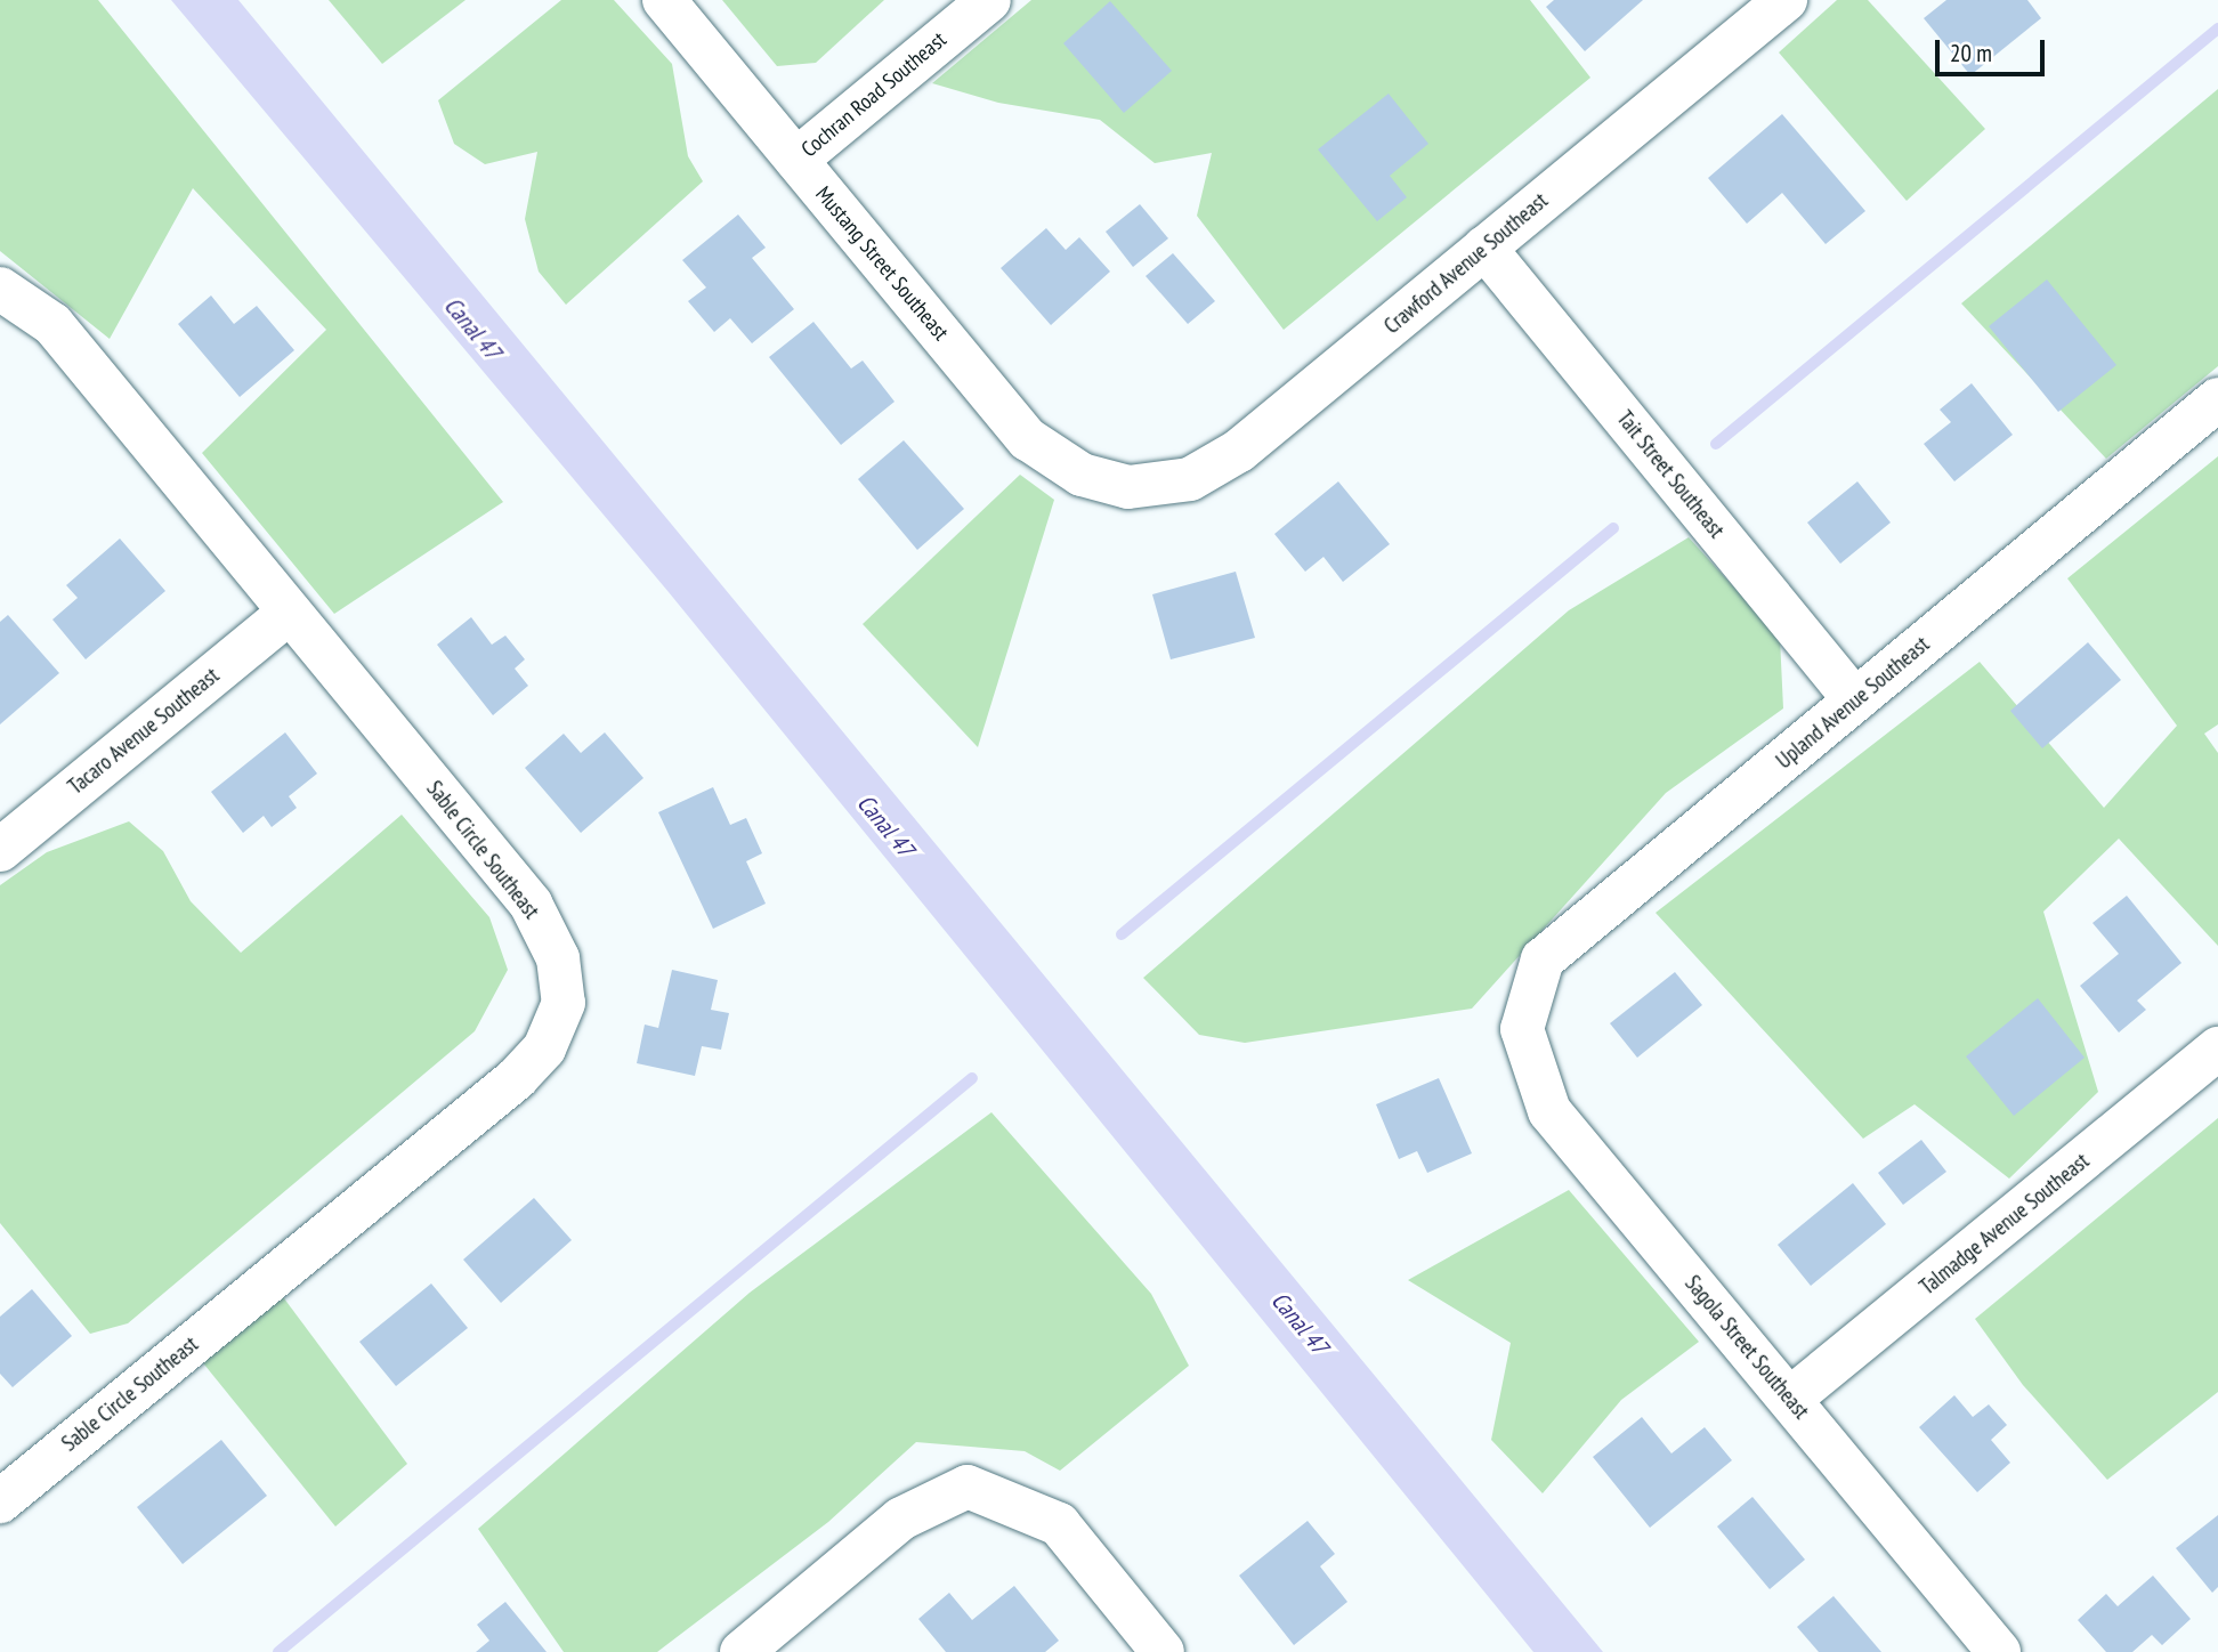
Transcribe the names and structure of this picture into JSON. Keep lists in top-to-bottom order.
{
  "streets": {
    "street": [
      "Cochran Road Southeast",
      "Mustang Street Southeast",
      "Crawford Avenue Southeast",
      "Tait Street Southeast",
      "Upland Avenue Southeast",
      "Tacaro Avenue Southeast",
      "Sable Circle Southeast",
      "Talmadge Avenue Southeast",
      "Sagola Street Southeast"
    ]
  },
  "crossings": [
    ["Cochran Road Southeast", "Mustang Street Southeast"],
    ["Mustang Street Southeast", "Crawford Avenue Southeast"],
    ["Crawford Avenue Southeast", "Tait Street Southeast"],
    ["Tait Street Southeast", "Upland Avenue Southeast"],
    ["Upland Avenue Southeast", "Sagola Street Southeast"],
    ["Tacaro Avenue Southeast", "Sable Circle Southeast"],
    ["Talmadge Avenue Southeast", "Sagola Street Southeast"]
  ],
  "water": ["Canal 47"],
  "scale_bar": "20 m"
}
